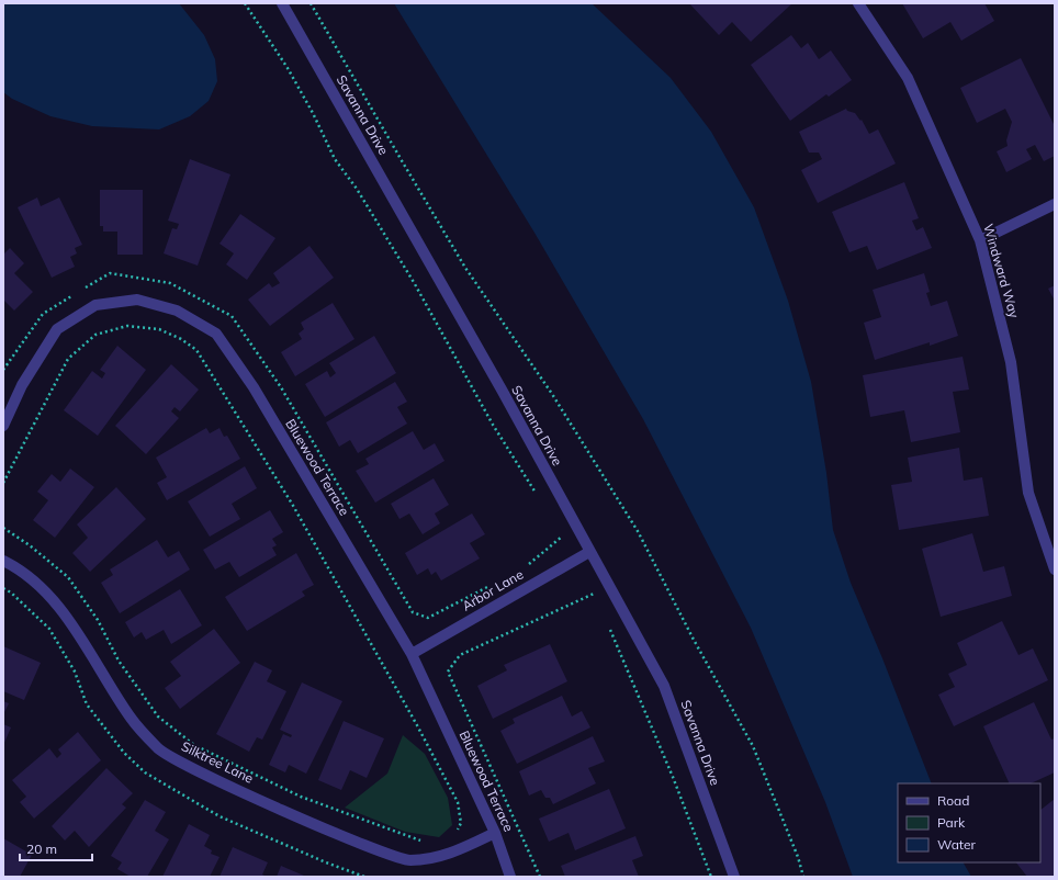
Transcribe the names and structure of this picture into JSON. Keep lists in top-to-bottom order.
{
  "streets": {
    "street": [
      "Savanna Drive",
      "Windward Way",
      "Bluewood Terrace",
      "Arbor Lane",
      "Silktree Lane"
    ]
  },
  "crossings": [
    ["Savanna Drive", "Arbor Lane"],
    ["Bluewood Terrace", "Arbor Lane"],
    ["Bluewood Terrace", "Silktree Lane"]
  ],
  "legend": ["Road", "Park", "Water"],
  "scale_bar": "20 m"
}
